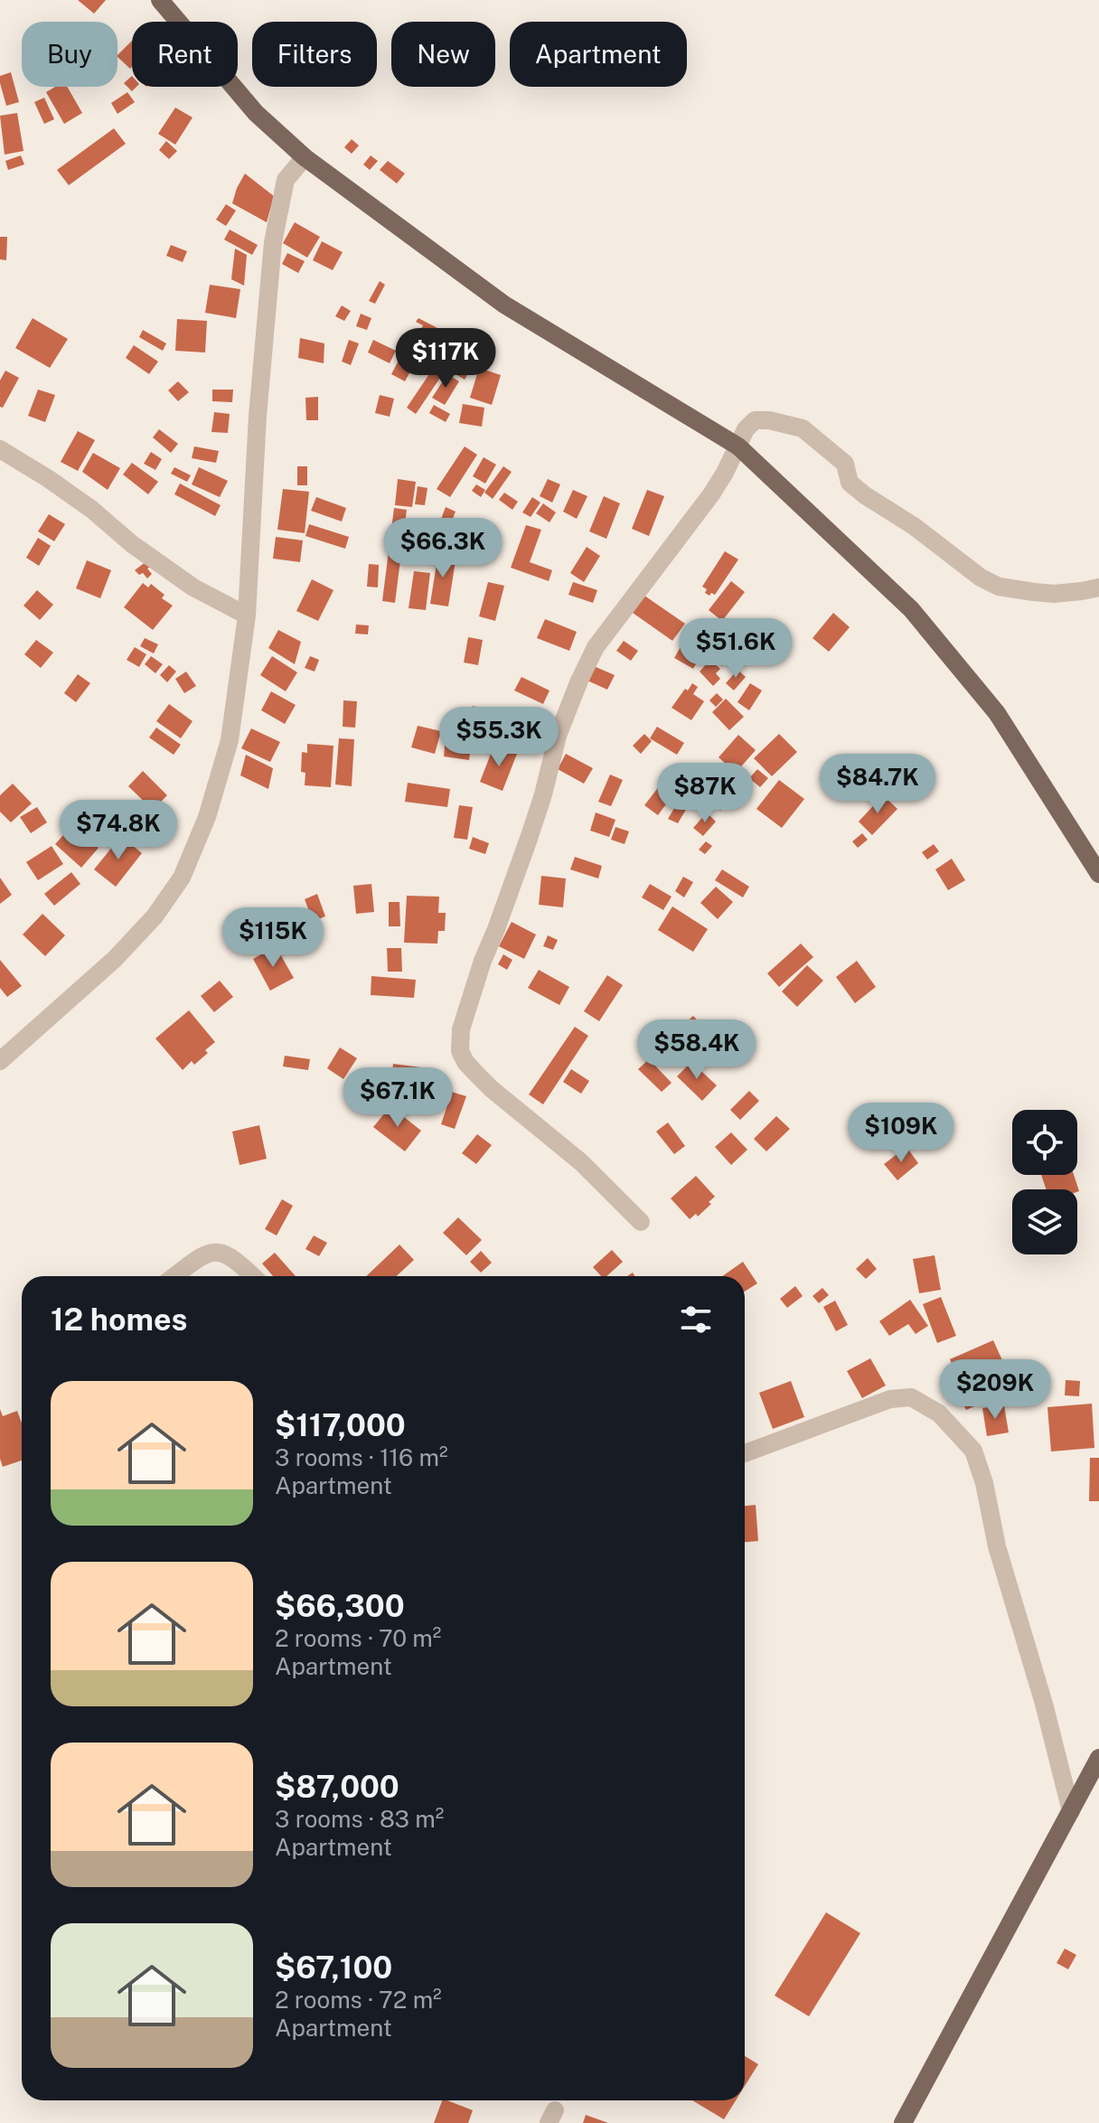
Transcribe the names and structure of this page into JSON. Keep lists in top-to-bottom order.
{
  "page": {
    "chip": [
      "Buy",
      "Rent",
      "Filters",
      "New",
      "Apartment"
    ],
    "price": [
      "$117K",
      "$66.3K",
      "$51.6K",
      "$55.3K",
      "$84.7K",
      "$87K",
      "$74.8K",
      "$115K",
      "$58.4K",
      "$67.1K",
      "$109K",
      "$209K"
    ],
    "heading": "12 homes",
    "list": [
      {
        "name": "$117,000",
        "note": "3 rooms · 116 m² · Apartment"
      },
      {
        "name": "$66,300",
        "note": "2 rooms · 70 m² · Apartment"
      },
      {
        "name": "$87,000",
        "note": "3 rooms · 83 m² · Apartment"
      },
      {
        "name": "$67,100",
        "note": "2 rooms · 72 m² · Apartment"
      }
    ]
  }
}
